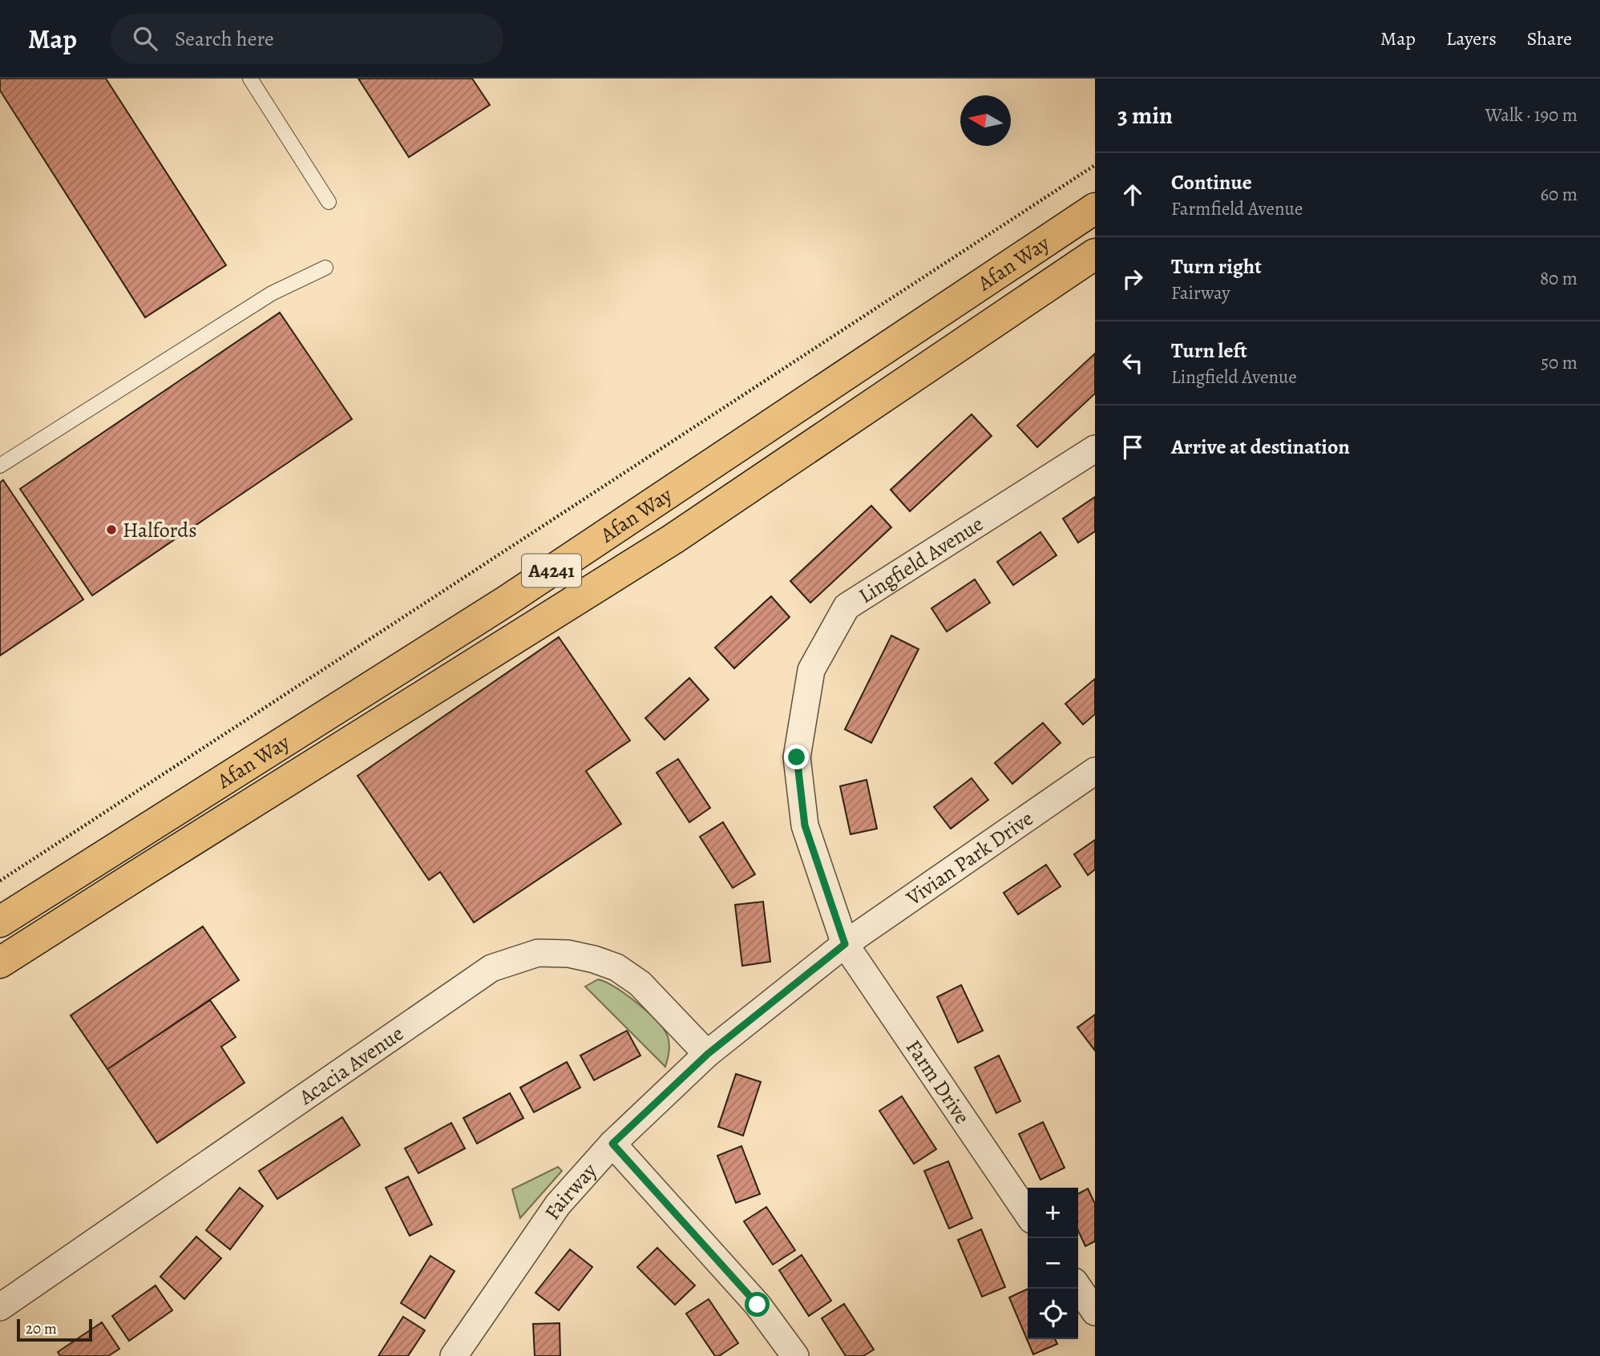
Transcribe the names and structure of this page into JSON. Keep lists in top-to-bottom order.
{
  "streets": {
    "main road": ["Afan Way", "A4241"],
    "street": [
      "Lingfield Avenue",
      "Vivian Park Drive",
      "Acacia Avenue",
      "Farm Drive",
      "Fairway"
    ]
  },
  "crossings": [
    ["Lingfield Avenue", "Vivian Park Drive"],
    ["Lingfield Avenue", "Farm Drive"],
    ["Lingfield Avenue", "Fairway"],
    ["Vivian Park Drive", "Farm Drive"],
    ["Vivian Park Drive", "Fairway"],
    ["Acacia Avenue", "Fairway"],
    ["Farm Drive", "Fairway"]
  ],
  "places": ["Halfords"],
  "scale_bar": "20 m",
  "north": "left",
  "page": {
    "header": "Map",
    "search": "Search here",
    "nav": ["Map", "Layers", "Share"],
    "heading": ["3 min", "Walk · 190 m"],
    "list": [
      ["Continue", "Farmfield Avenue", "60 m"],
      ["Turn right", "Fairway", "80 m"],
      ["Turn left", "Lingfield Avenue", "50 m"],
      "Arrive at destination"
    ],
    "map_buttons": ["+", "−"],
    "scale": "20 m"
  }
}
